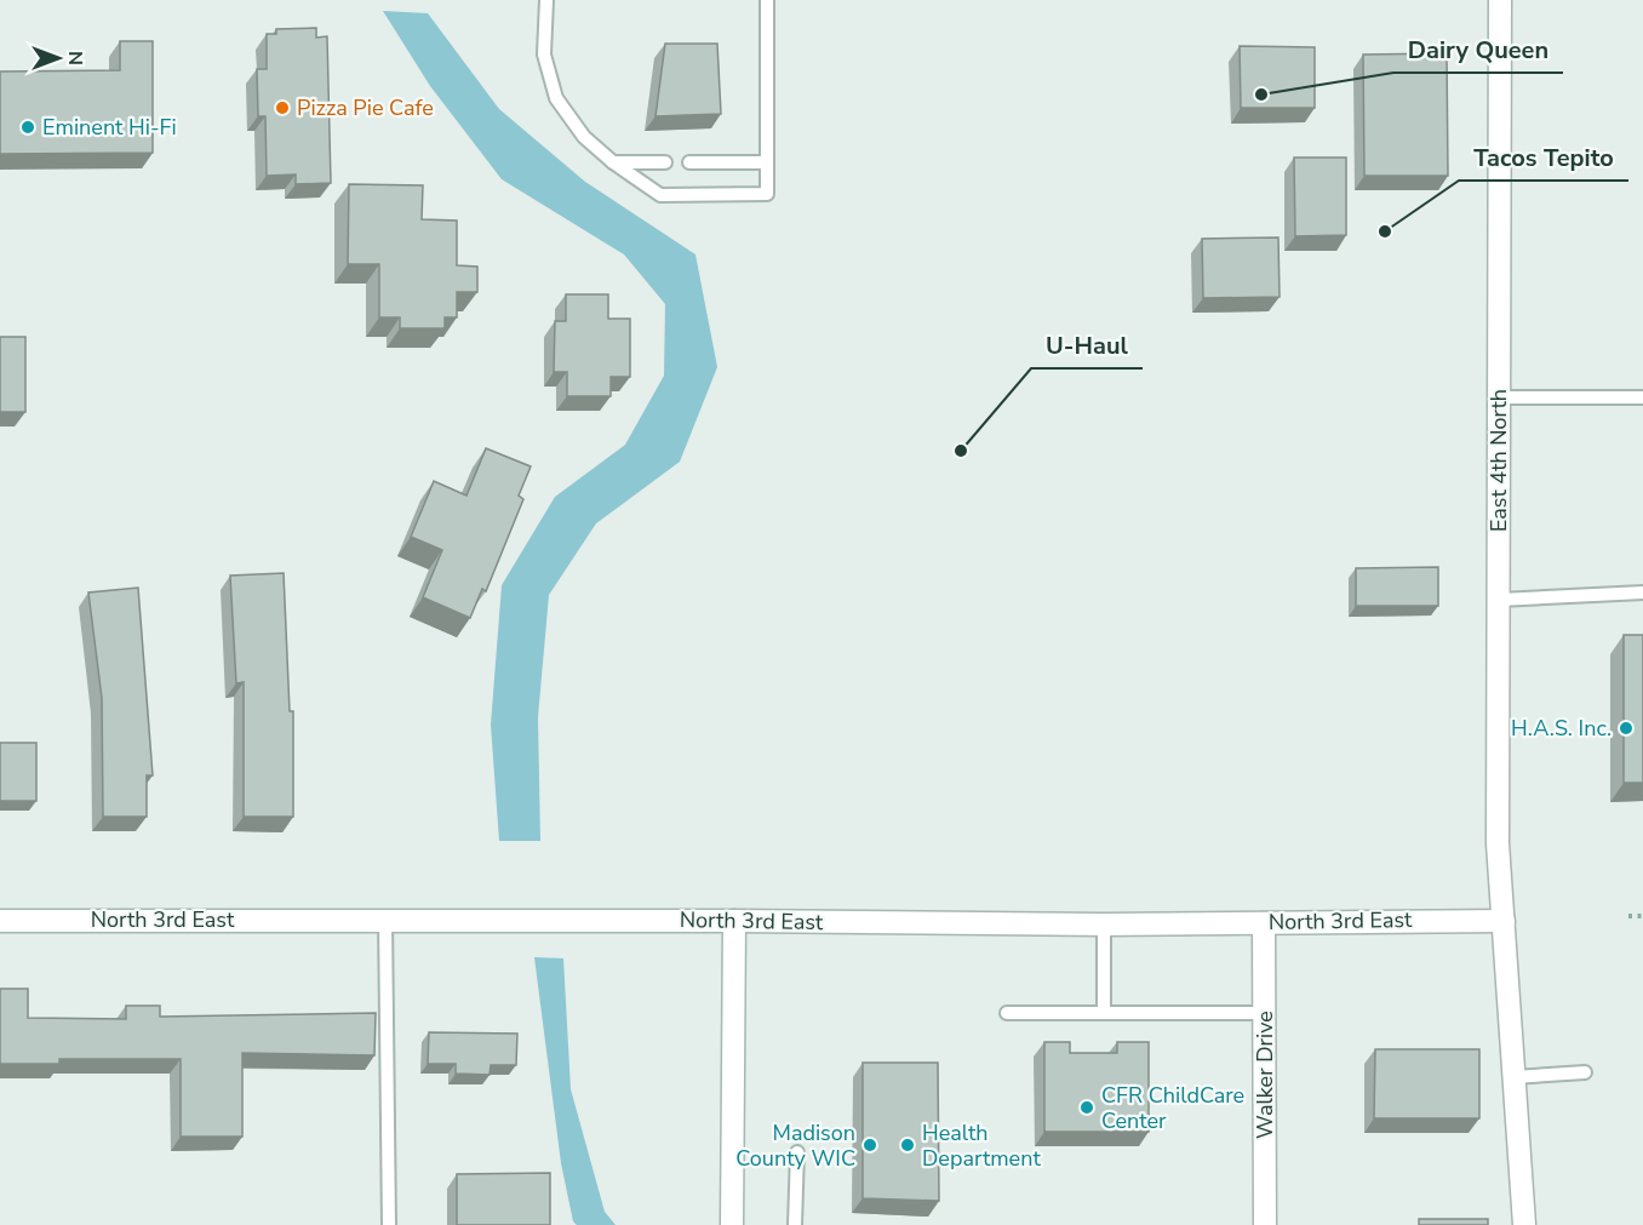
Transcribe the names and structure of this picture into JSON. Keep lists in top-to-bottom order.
{
  "streets": {
    "street": ["East 4th North", "North 3rd East", "Walker Drive"]
  },
  "crossings": [
    ["East 4th North", "North 3rd East"],
    ["North 3rd East", "Walker Drive"]
  ],
  "places": [
    "Dairy Queen",
    "Pizza Pie Cafe",
    "Eminent Hi-Fi",
    "Tacos Tepito",
    "U-Haul",
    "H.A.S. Inc.",
    "CFR ChildCare Center",
    "Madison County WIC",
    "Health Department"
  ],
  "north": "right"
}
